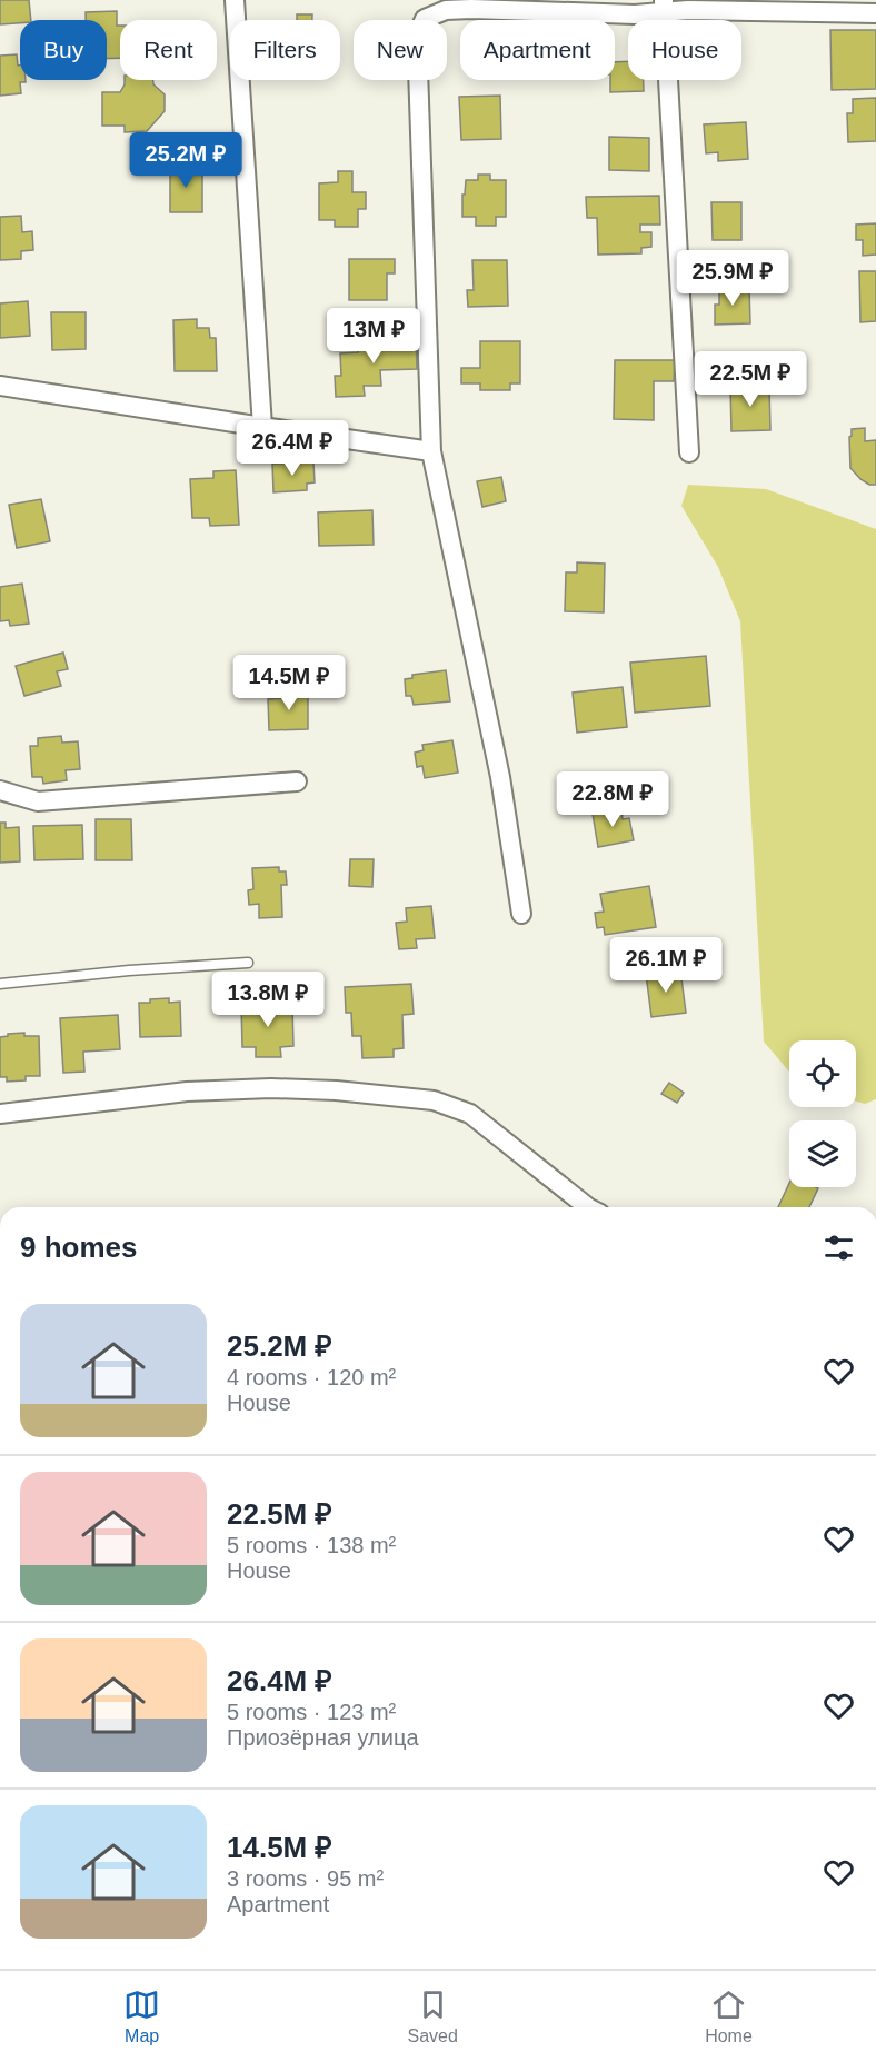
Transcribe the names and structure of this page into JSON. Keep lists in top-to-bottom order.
{
  "page": {
    "chip": [
      "Buy",
      "Rent",
      "Filters",
      "New",
      "Apartment",
      "House"
    ],
    "price": [
      "25.2M ₽",
      "25.9M ₽",
      "13M ₽",
      "22.5M ₽",
      "26.4M ₽",
      "14.5M ₽",
      "22.8M ₽",
      "26.1M ₽",
      "13.8M ₽"
    ],
    "heading": "9 homes",
    "list": [
      {
        "name": "25.2M ₽",
        "note": "4 rooms · 120 m² · House"
      },
      {
        "name": "22.5M ₽",
        "note": "5 rooms · 138 m² · House"
      },
      {
        "name": "26.4M ₽",
        "note": "5 rooms · 123 m² · Приозёрная улица"
      },
      {
        "name": "14.5M ₽",
        "note": "3 rooms · 95 m² · Apartment"
      }
    ],
    "tabs": ["Map", "Saved", "Home"]
  }
}
